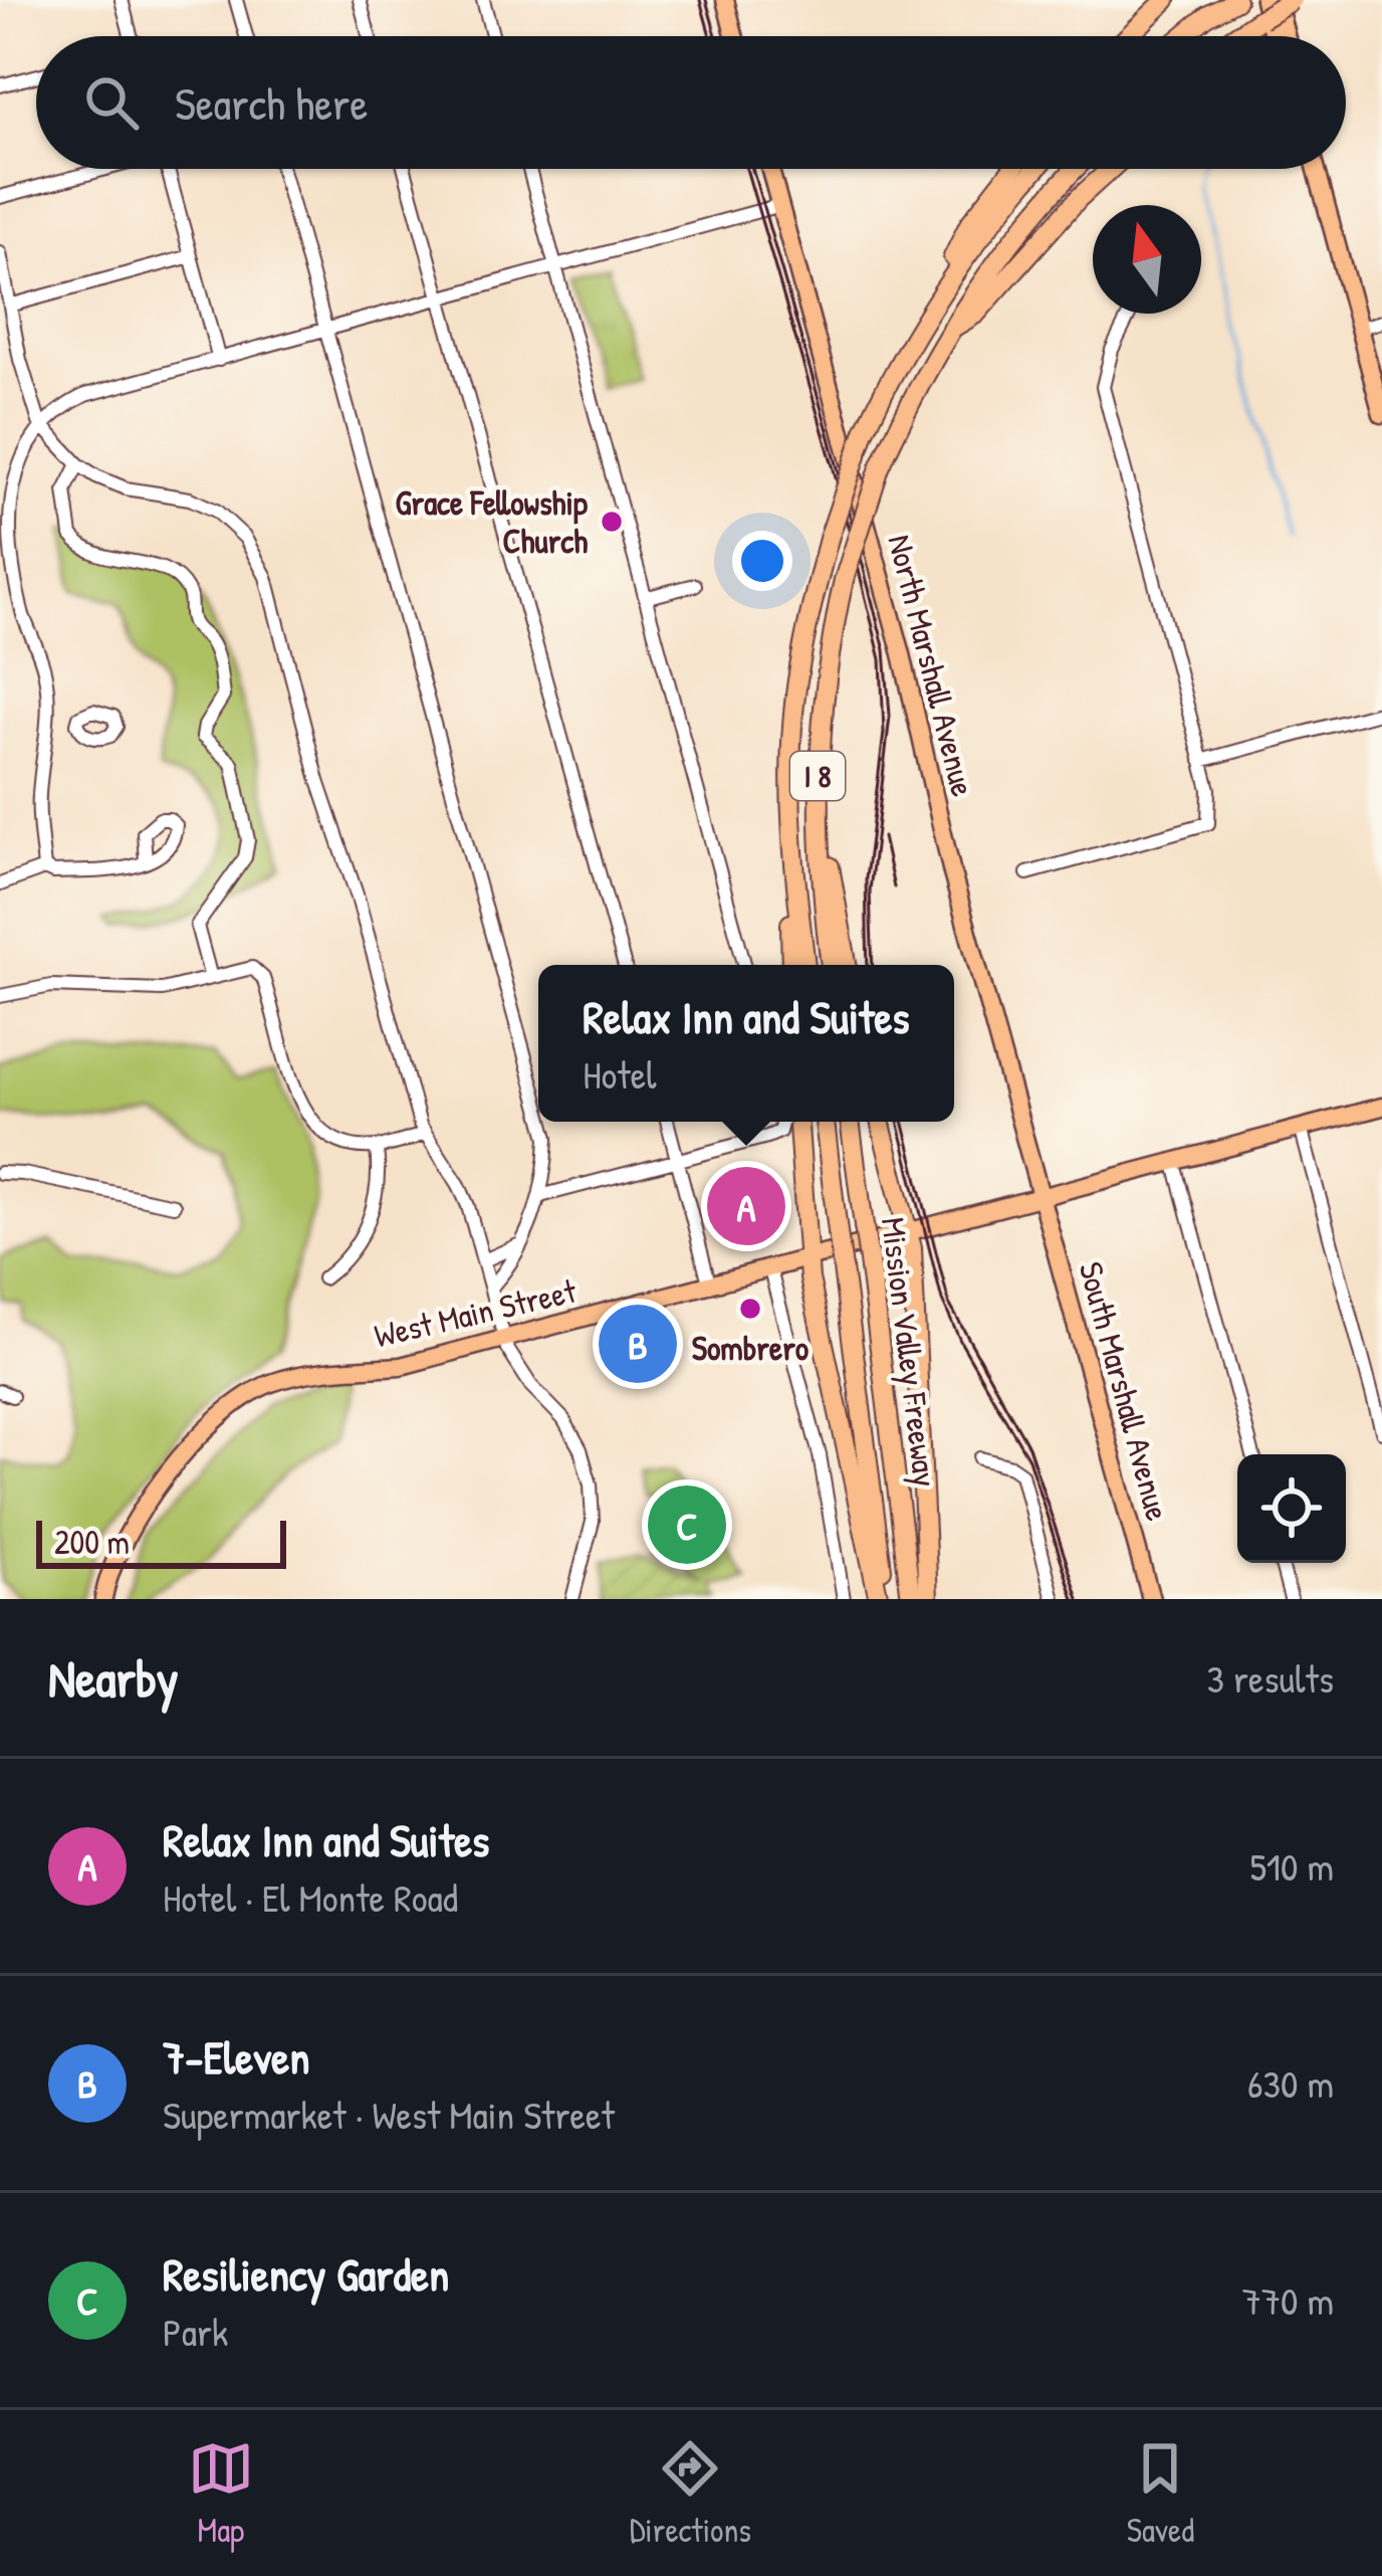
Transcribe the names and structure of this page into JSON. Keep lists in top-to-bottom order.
{
  "streets": {
    "highway": ["I 8", "Mission Valley Freeway"],
    "main road": ["North Marshall Avenue", "West Main Street", "South Marshall Avenue"]
  },
  "crossings": [
    ["North Marshall Avenue", "West Main Street"],
    ["North Marshall Avenue", "South Marshall Avenue"],
    ["West Main Street", "South Marshall Avenue"]
  ],
  "places": ["Grace Fellowship Church", "Sombrero"],
  "scale_bar": "200 m",
  "north": "top",
  "page": {
    "search": "Search here",
    "popup": ["Relax Inn and Suites", "Hotel"],
    "pins": ["A", "B", "C"],
    "scale": "200 m",
    "heading": ["Nearby", "3 results"],
    "list": [
      {
        "mark": "A",
        "name": "Relax Inn and Suites",
        "note": "Hotel · El Monte Road",
        "value": "510 m"
      },
      {
        "mark": "B",
        "name": "7-Eleven",
        "note": "Supermarket · West Main Street",
        "value": "630 m"
      },
      {
        "mark": "C",
        "name": "Resiliency Garden",
        "note": "Park",
        "value": "770 m"
      }
    ],
    "nav": ["Map", "Directions", "Saved"]
  }
}
